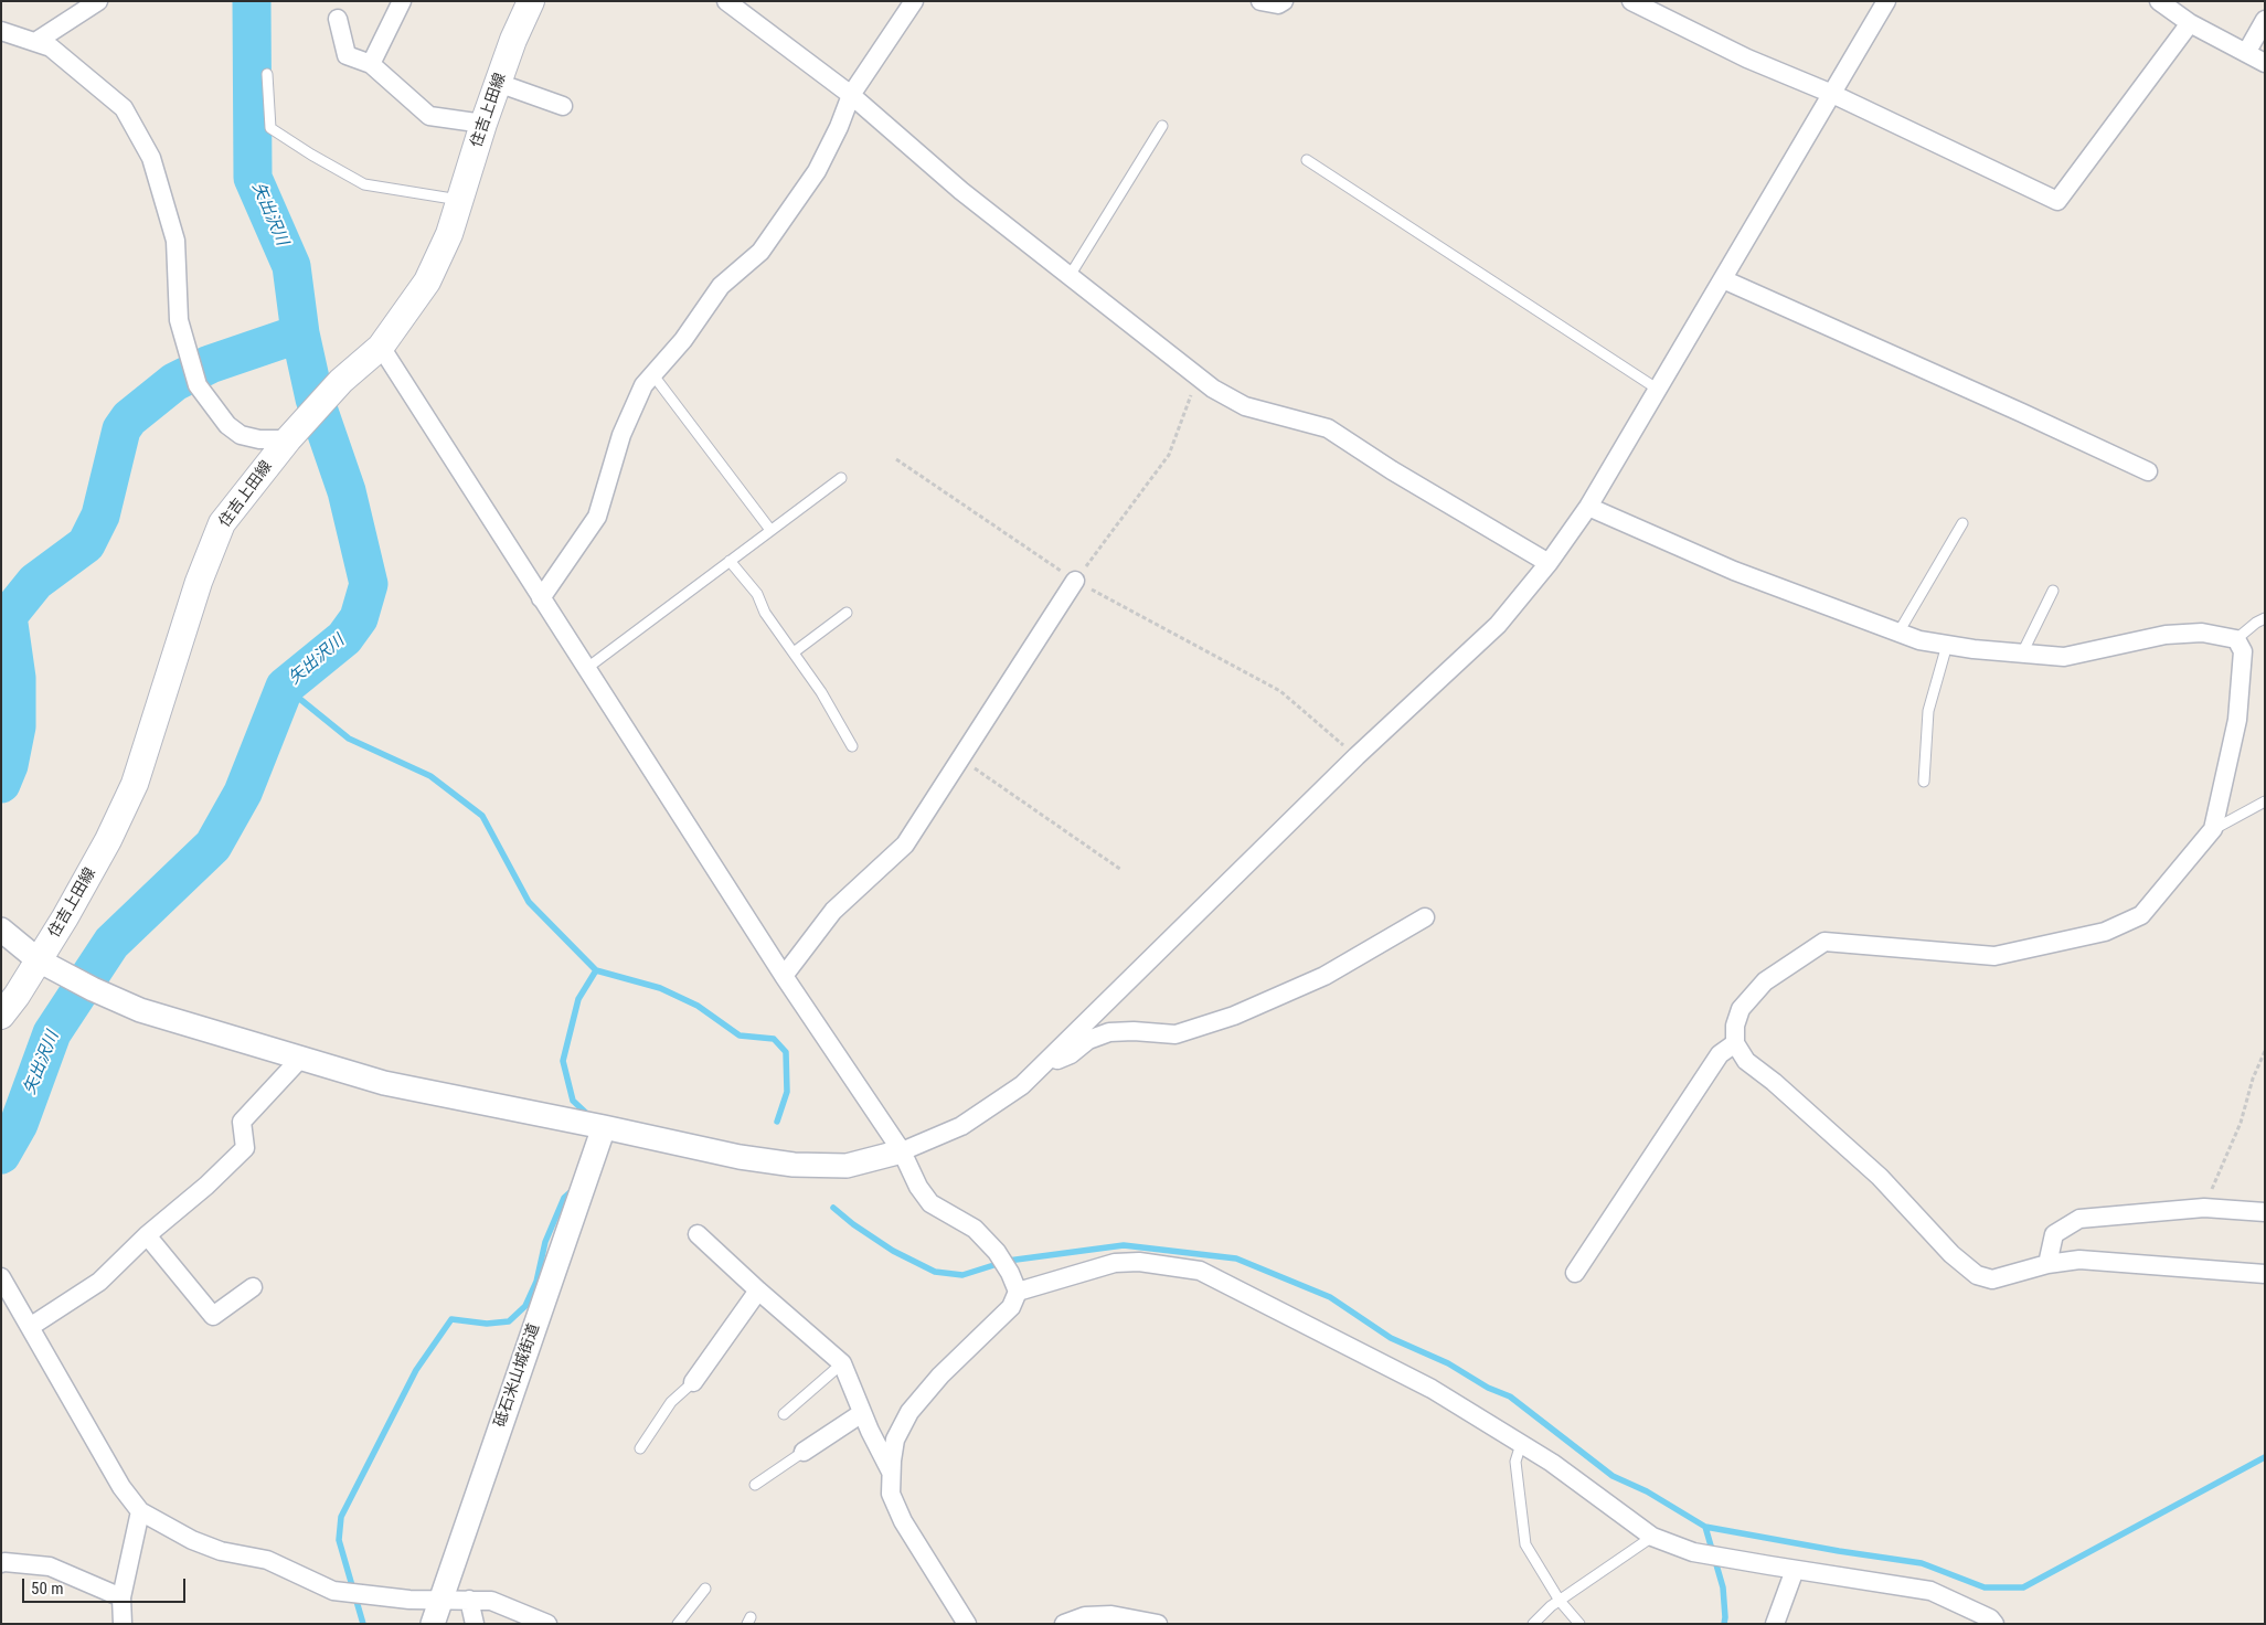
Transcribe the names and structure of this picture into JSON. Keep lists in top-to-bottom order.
{
  "streets": {
    "main road": ["住吉上田線"],
    "street": ["砥石米山城街道"]
  },
  "water": ["矢出沢川"],
  "scale_bar": "50 m"
}
